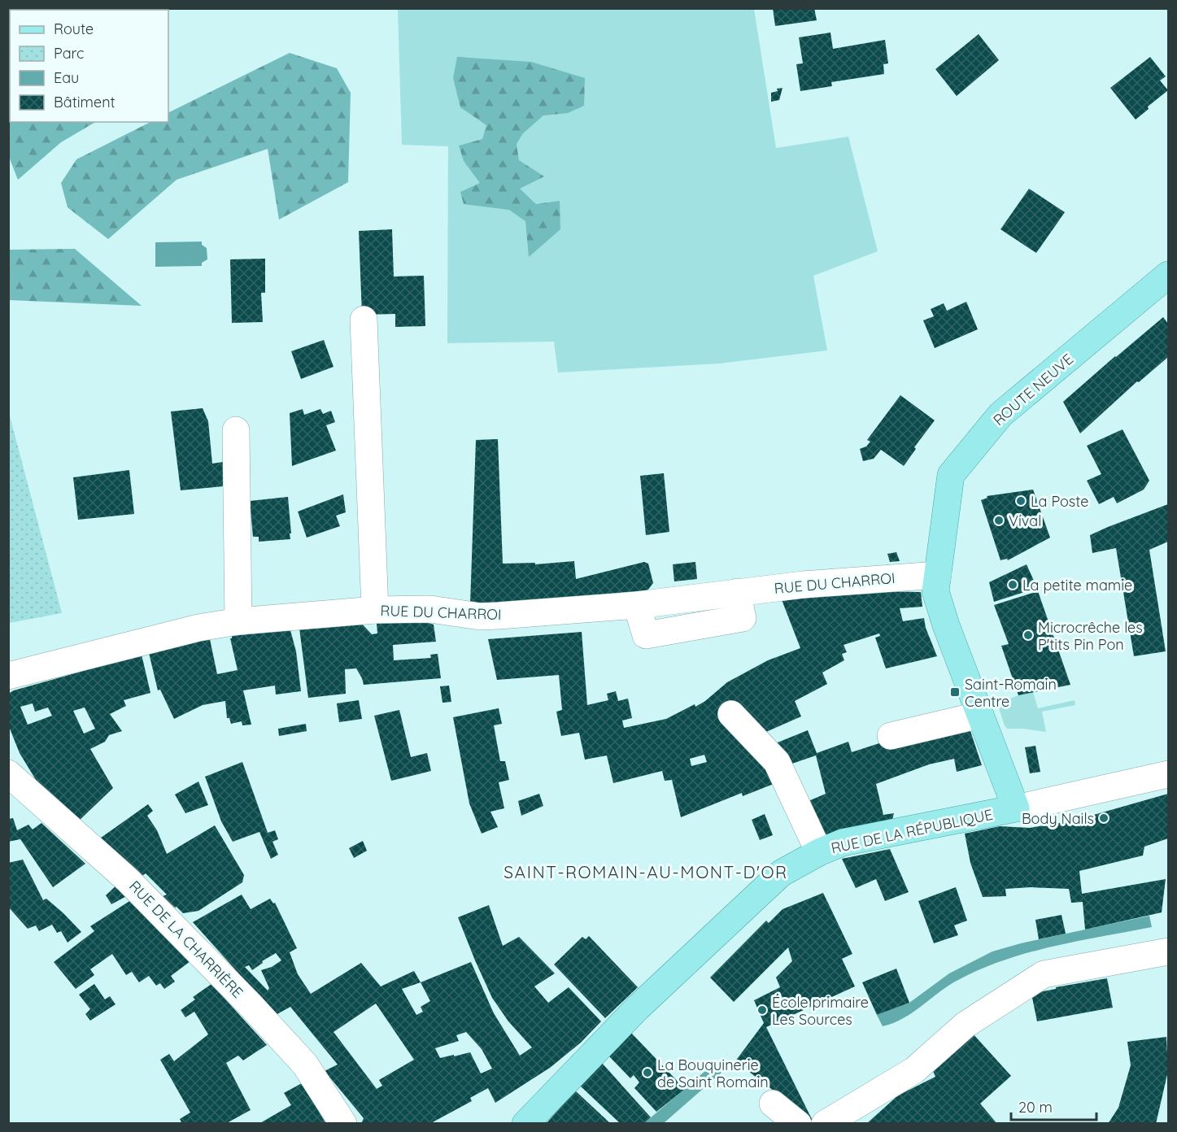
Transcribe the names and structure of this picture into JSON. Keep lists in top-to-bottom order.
{
  "streets": {
    "main road": ["ROUTE NEUVE", "RUE DE LA RÉPUBLIQUE"],
    "street": ["RUE DU CHARROI", "RUE DE LA CHARRIÈRE"]
  },
  "crossings": [
    ["ROUTE NEUVE", "RUE DU CHARROI"]
  ],
  "districts": ["SAINT-ROMAIN-AU-MONT-D'OR"],
  "places": {
    "other": [
      "La Poste",
      "Vival",
      "La petite mamie",
      "Microcrêche les P'tits Pin Pon",
      "Body Nails",
      "École primaire Les Sources",
      "La Bouquinerie de Saint Romain"
    ],
    "transit": ["Saint-Romain Centre"]
  },
  "legend": [
    "Route",
    "Parc",
    "Eau",
    "Bâtiment"
  ],
  "scale_bar": "20 m"
}
